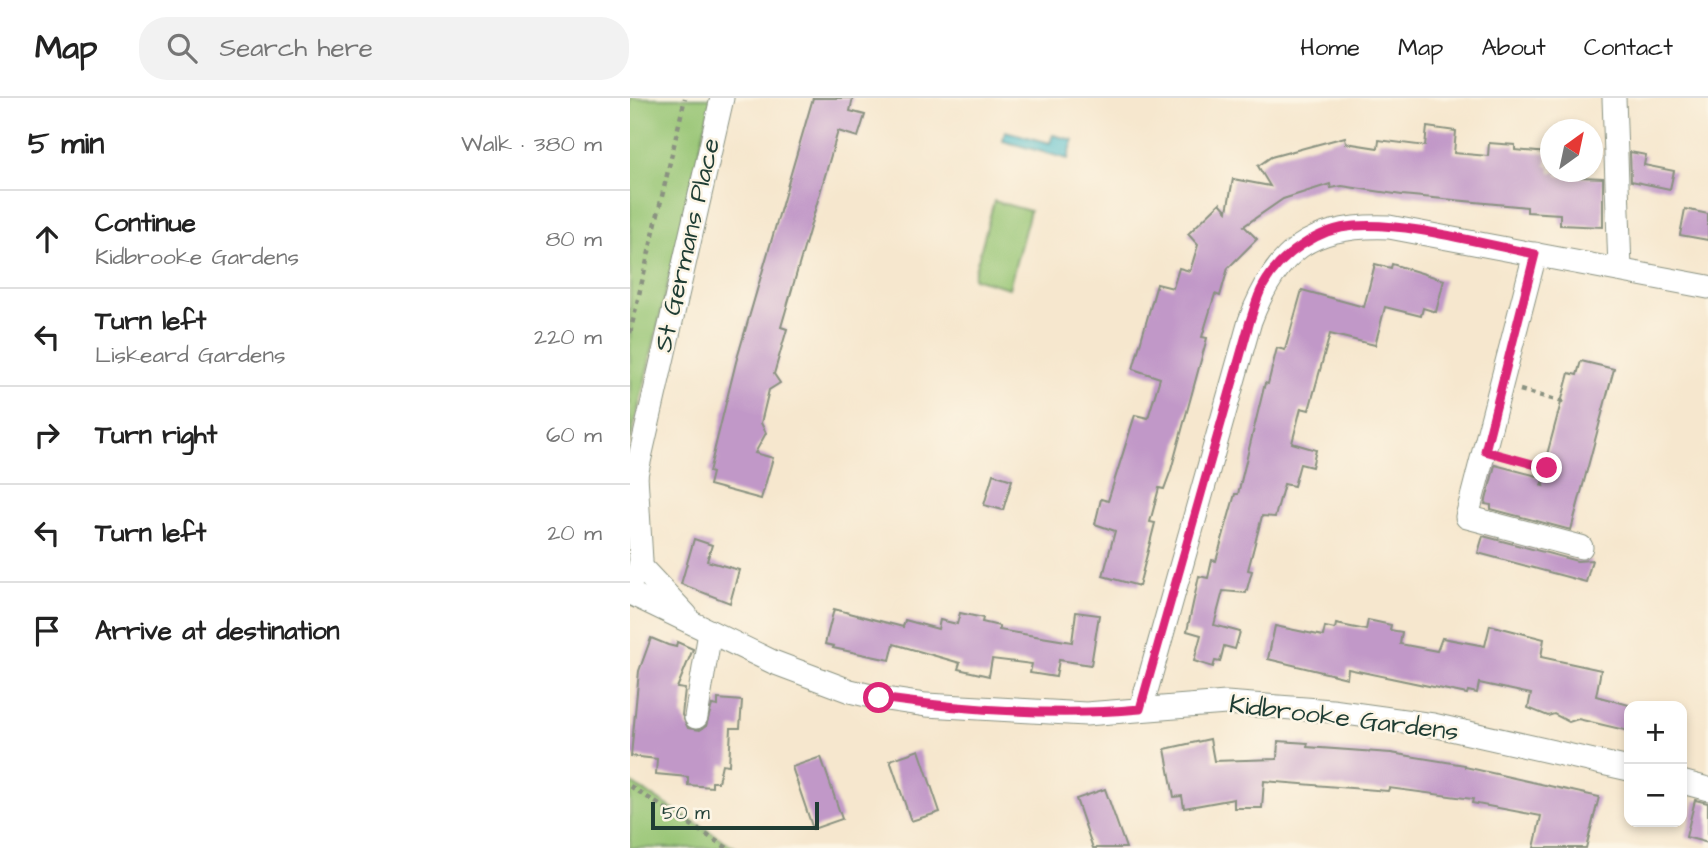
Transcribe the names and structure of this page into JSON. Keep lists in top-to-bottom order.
{
  "streets": {
    "street": ["St Germans Place", "Kidbrooke Gardens"]
  },
  "scale_bar": "50 m",
  "north": "top right",
  "page": {
    "header": "Map",
    "search": "Search here",
    "nav": [
      "Home",
      "Map",
      "About",
      "Contact"
    ],
    "heading": ["5 min", "Walk · 380 m"],
    "list": [
      ["Continue", "Kidbrooke Gardens", "80 m"],
      ["Turn left", "Liskeard Gardens", "220 m"],
      ["Turn right", "60 m"],
      ["Turn left", "20 m"],
      "Arrive at destination"
    ],
    "map_buttons": ["+", "−"],
    "scale": "50 m"
  }
}
